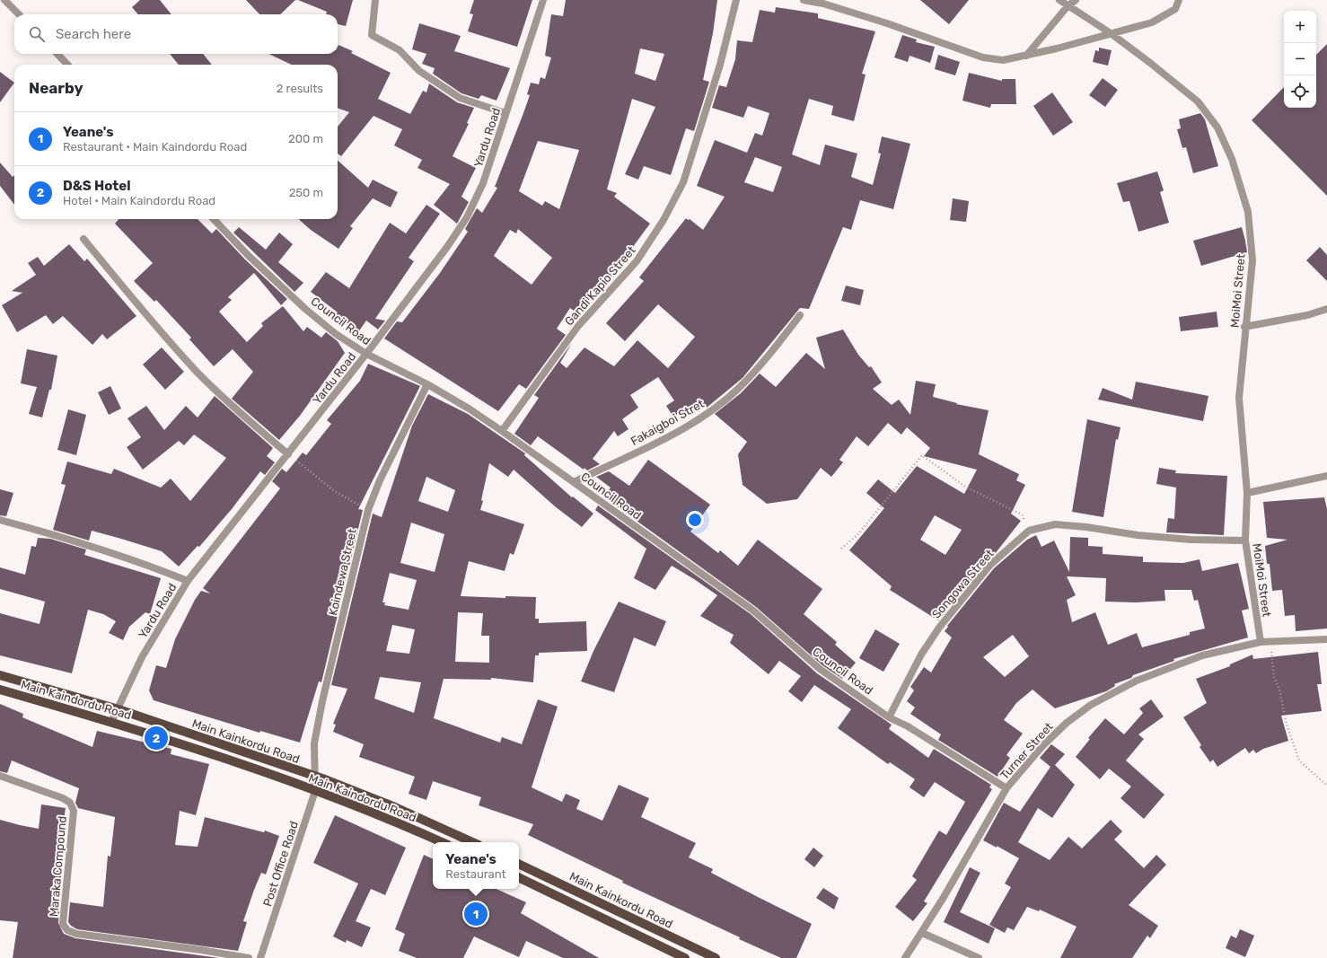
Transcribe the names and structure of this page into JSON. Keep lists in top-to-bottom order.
{
  "streets": {
    "main road": ["Main Kaindordu Road", "Main Kainkordu Road"],
    "street": [
      "Yardu Road",
      "Gandi Kapio Street",
      "MoiMoi Street",
      "Council Road",
      "Fakaigboi Stret",
      "Koindewa Street",
      "Songowa Street",
      "Turner Street",
      "Post Office Road",
      "Maraka Compound"
    ]
  },
  "crossings": [
    ["Yardu Road", "Council Road"],
    ["Yardu Road", "Main Kaindordu Road"],
    ["Yardu Road", "Main Kainkordu Road"],
    ["Gandi Kapio Street", "Council Road"],
    ["MoiMoi Street", "Songowa Street"],
    ["MoiMoi Street", "Turner Street"],
    ["Council Road", "Fakaigboi Stret"],
    ["Council Road", "Koindewa Street"],
    ["Council Road", "Songowa Street"],
    ["Council Road", "Turner Street"],
    ["Koindewa Street", "Main Kainkordu Road"],
    ["Koindewa Street", "Post Office Road"],
    ["Main Kaindordu Road", "Post Office Road"],
    ["Main Kainkordu Road", "Post Office Road"]
  ],
  "page": {
    "map_buttons": ["+", "−"],
    "search": "Search here",
    "heading": ["Nearby", "2 results"],
    "list": [
      {
        "mark": "1",
        "name": "Yeane's",
        "note": "Restaurant · Main Kaindordu Road",
        "value": "200 m"
      },
      {
        "mark": "2",
        "name": "D&S Hotel",
        "note": "Hotel · Main Kaindordu Road",
        "value": "250 m"
      }
    ],
    "pins": ["2", "1"],
    "popup": ["Yeane's", "Restaurant"]
  }
}
